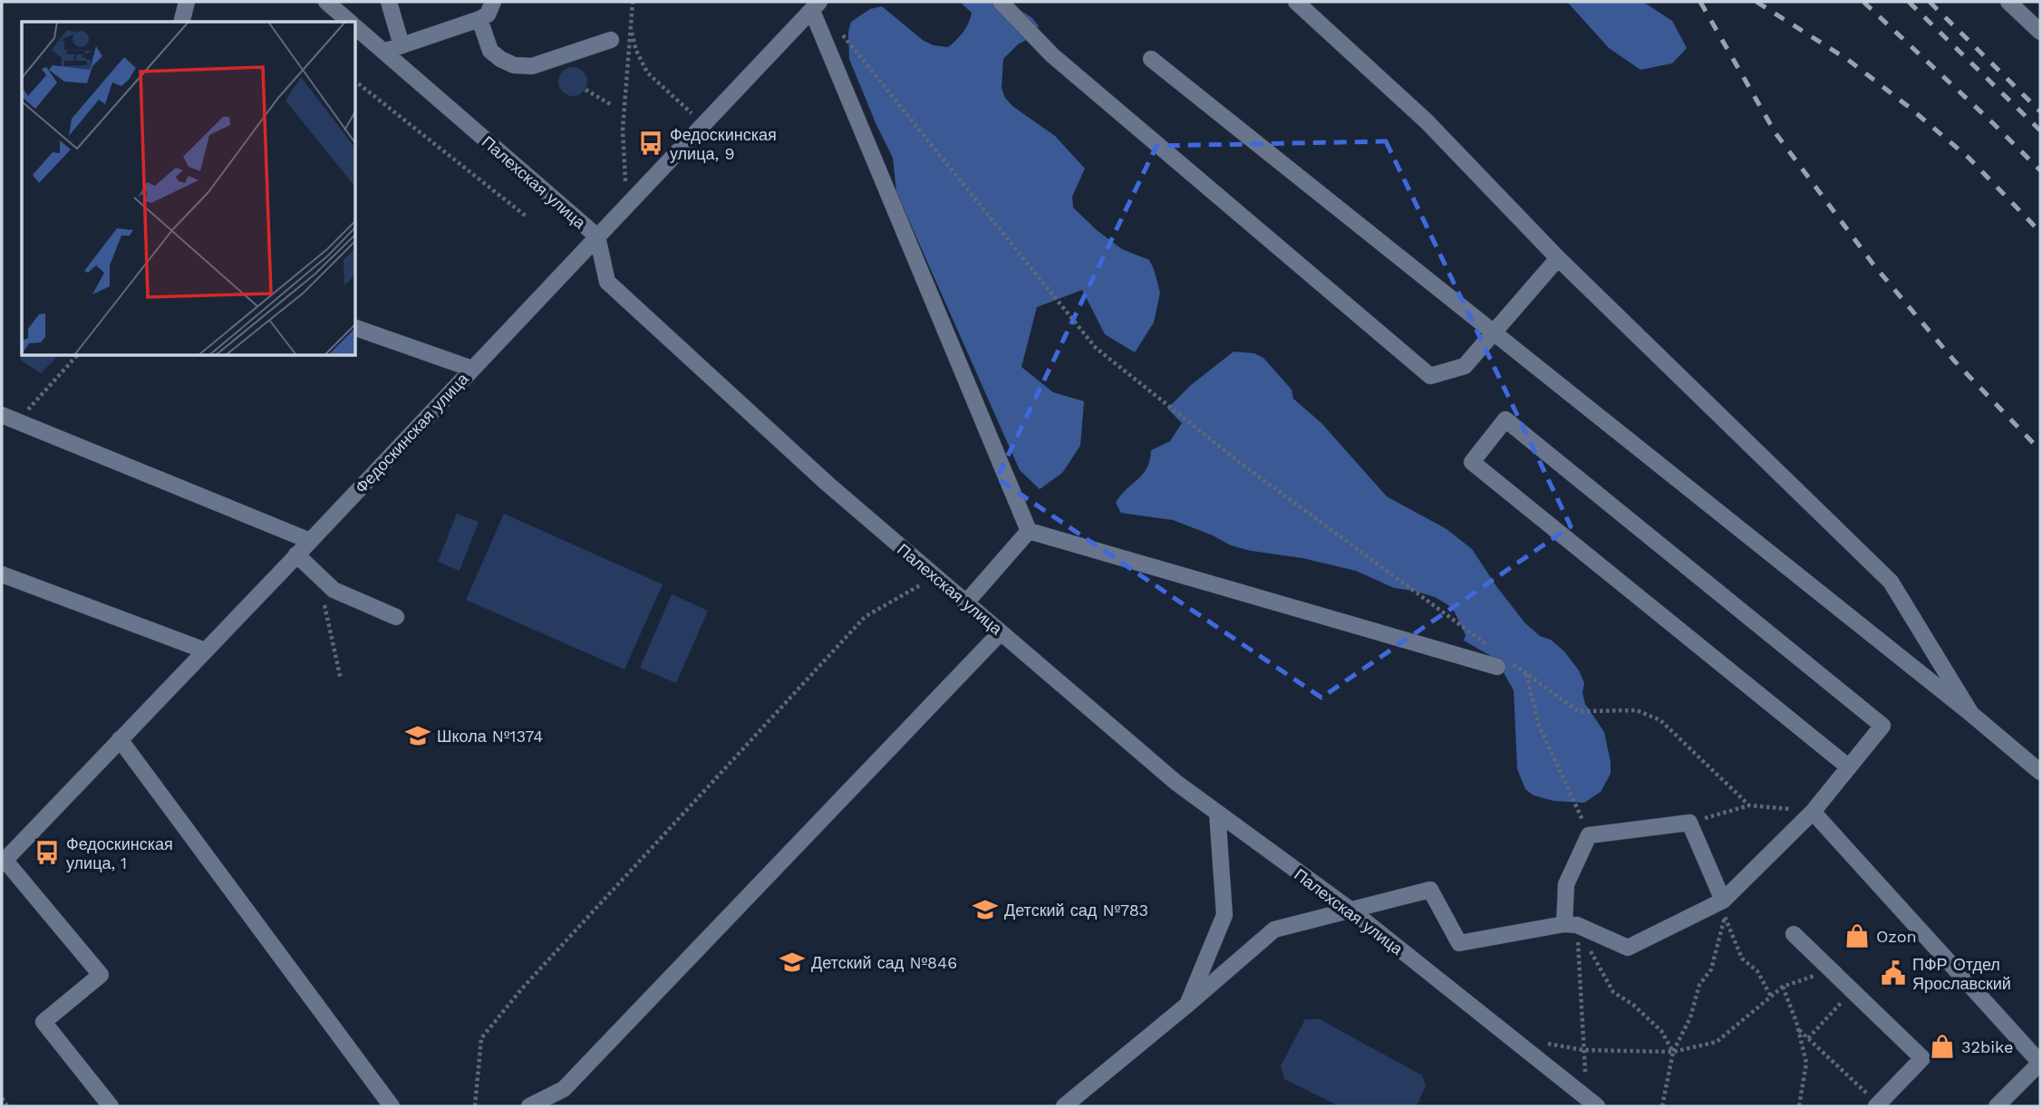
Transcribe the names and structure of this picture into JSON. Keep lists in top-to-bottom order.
{
  "streets": {
    "street": ["Палехская улица", "Федоскинская улица"]
  },
  "crossings": [
    ["Палехская улица", "Федоскинская улица"]
  ],
  "places": {
    "bus stop": ["Федоскинская улица, 9", "Федоскинская улица, 1"],
    "school or university": ["Школа №1374", "Детский сад №783", "Детский сад №846"],
    "shop": ["Ozon", "32bike"],
    "public building": ["ПФР Отдел Ярославский"]
  }
}
